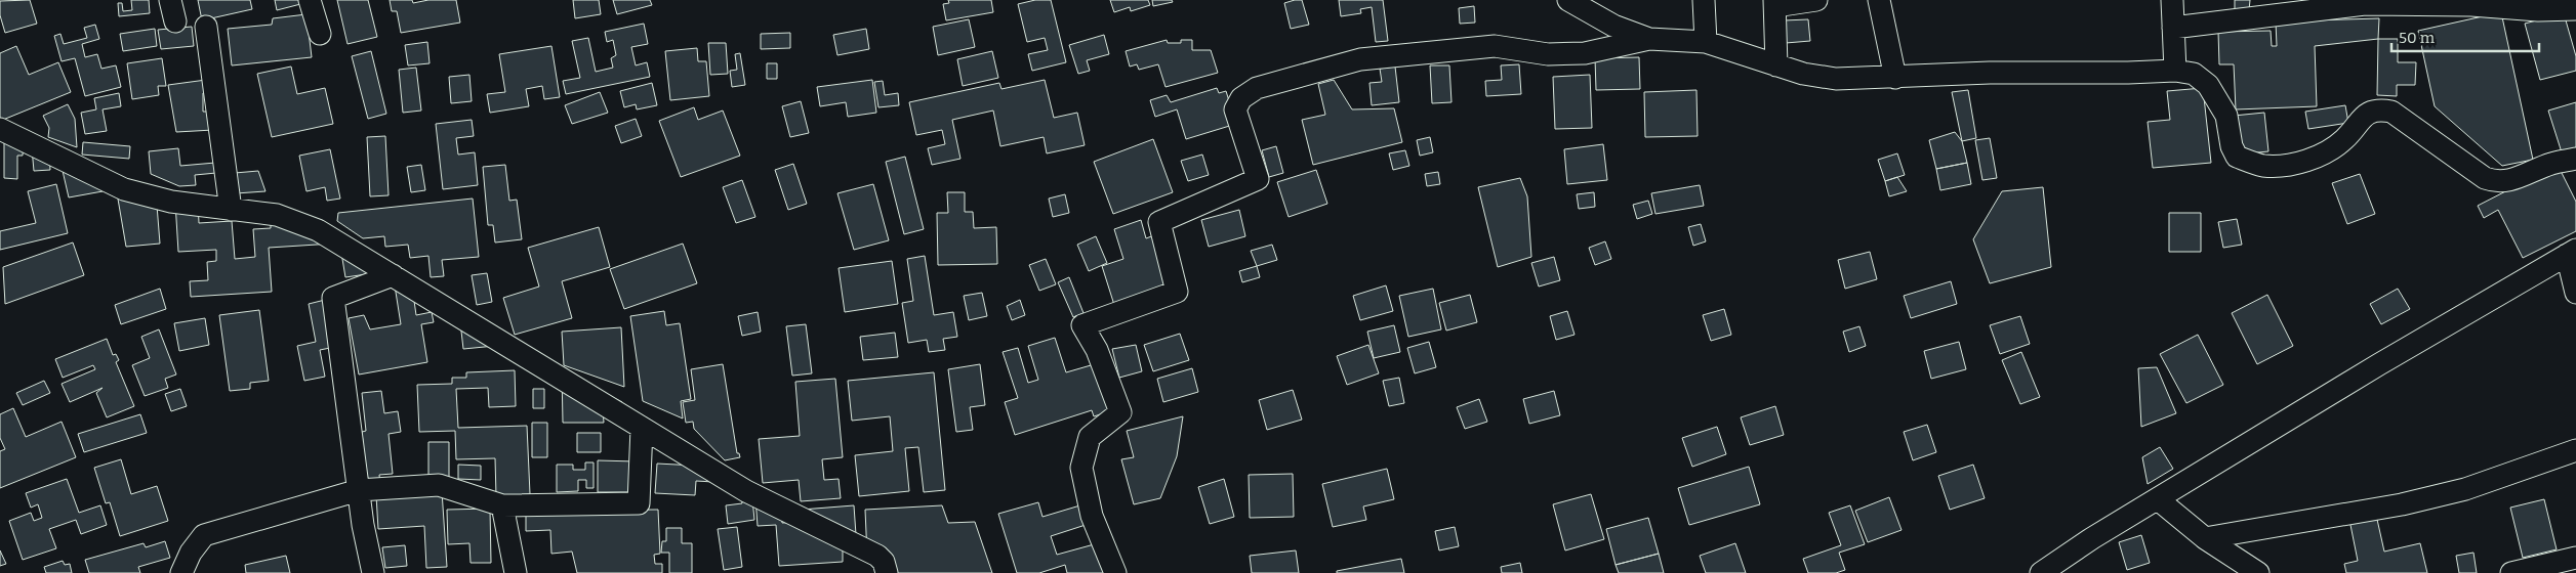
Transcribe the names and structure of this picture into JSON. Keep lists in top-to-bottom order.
{
  "scale_bar": "50 m"
}
